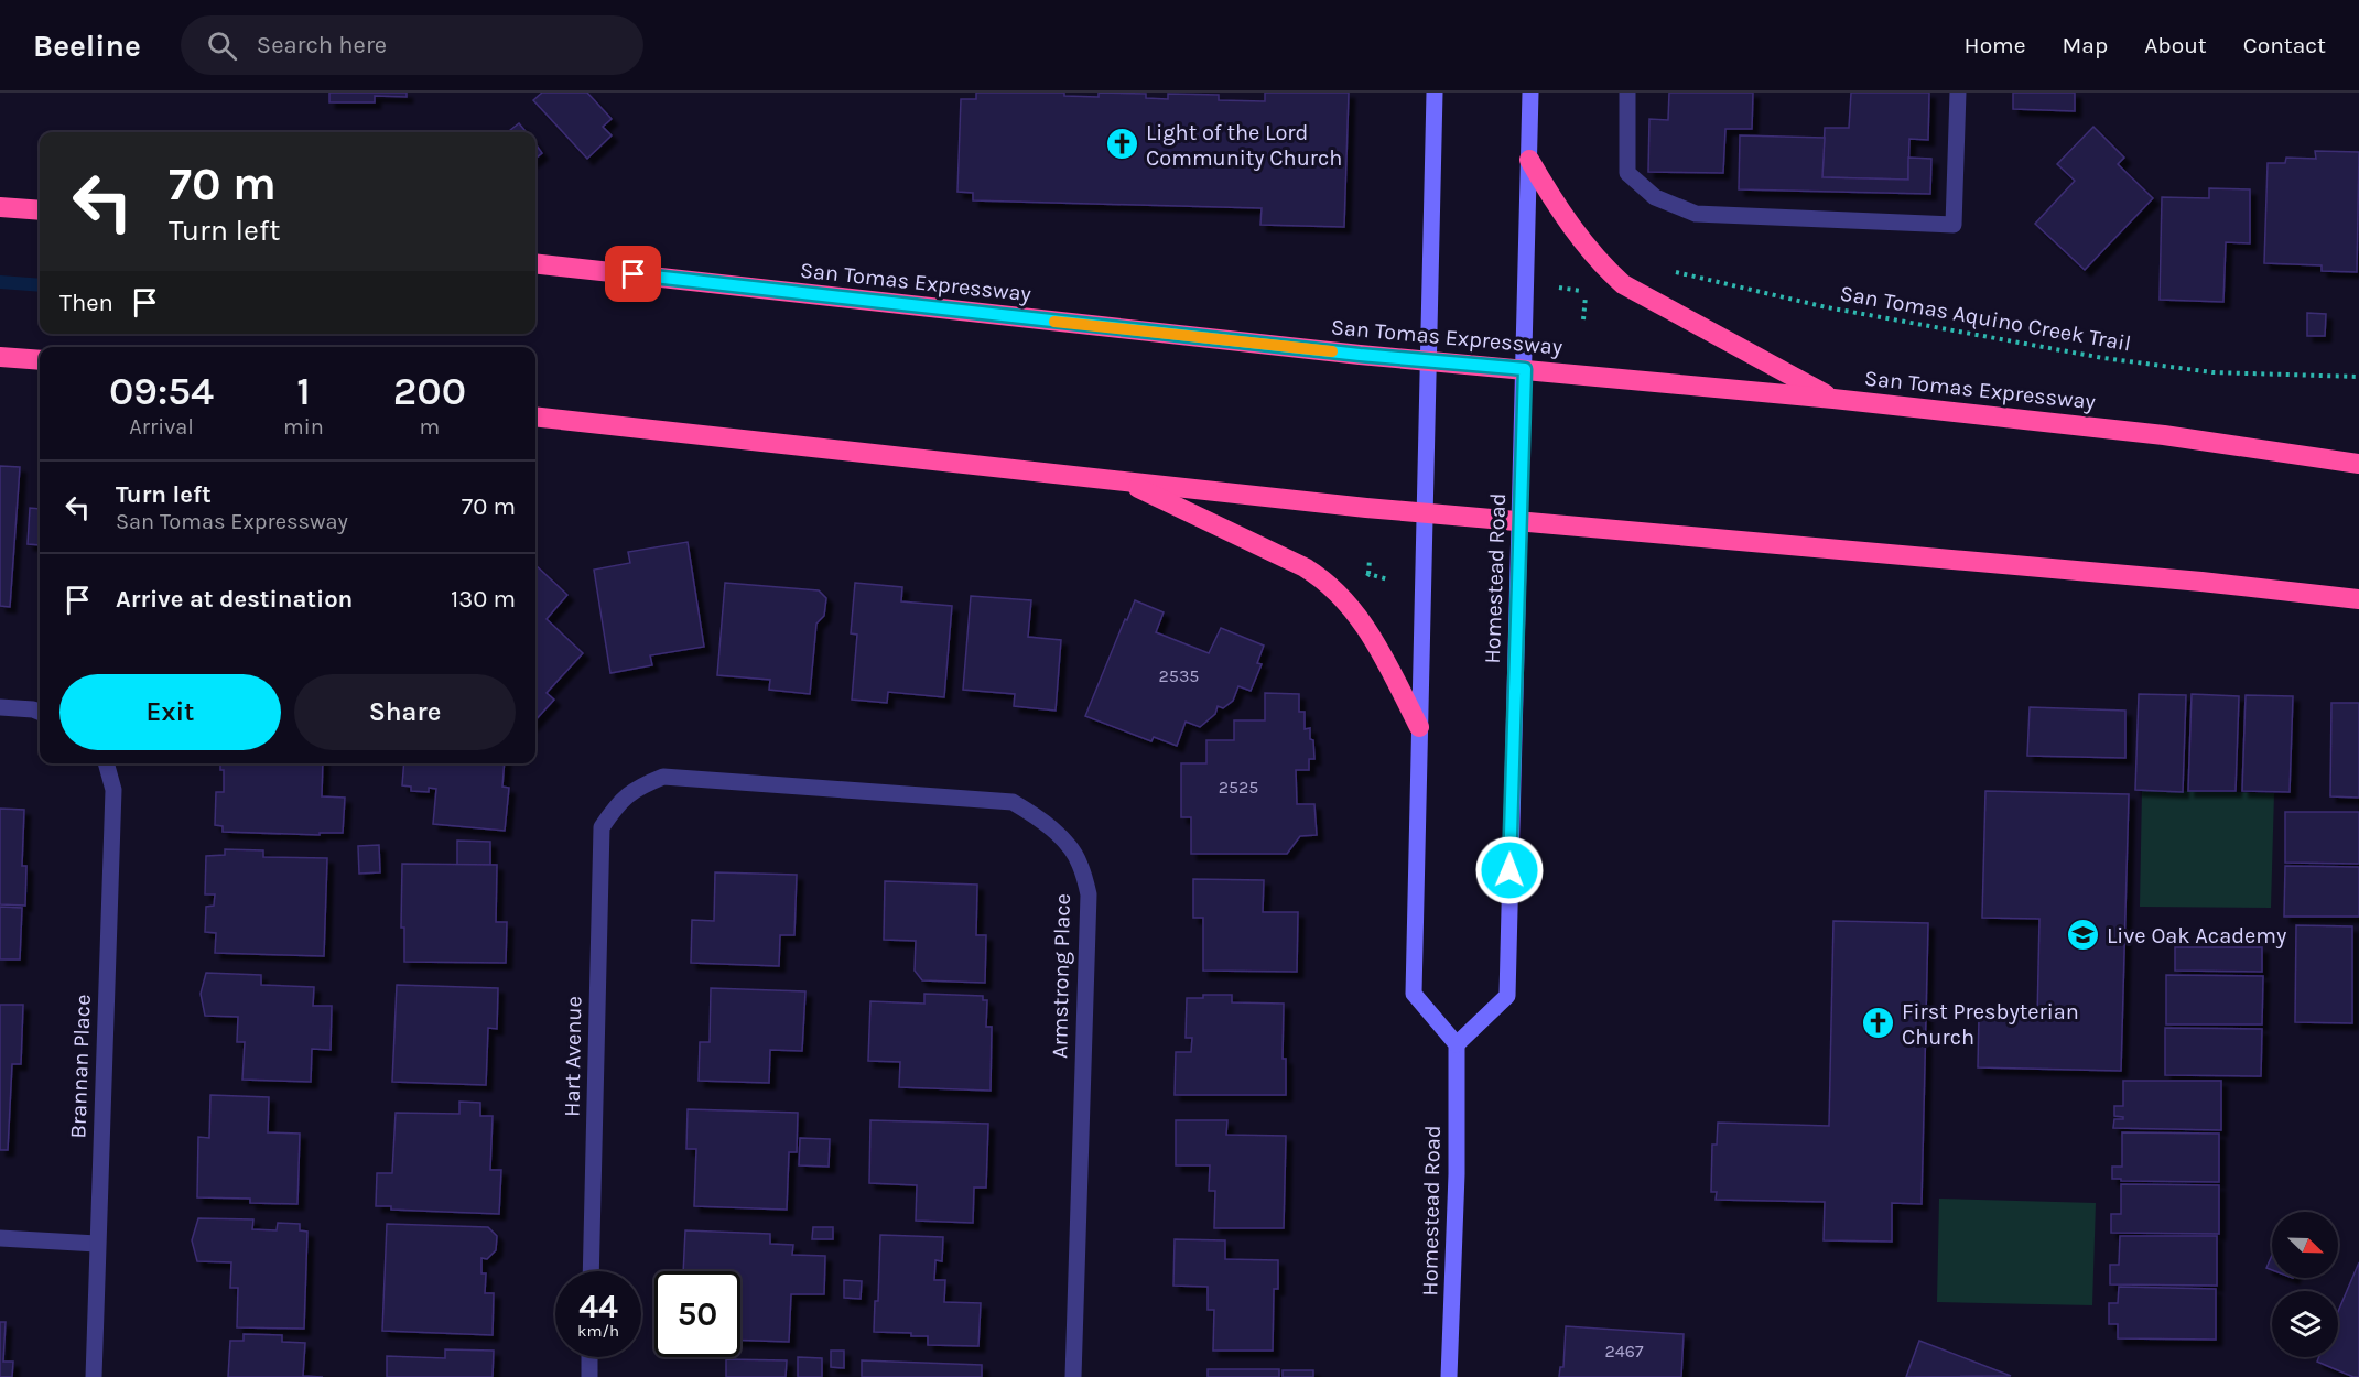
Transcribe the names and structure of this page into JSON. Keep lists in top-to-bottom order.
{
  "streets": {
    "highway": ["San Tomas Expressway"],
    "main road": ["Homestead Road"],
    "street": ["Armstrong Place", "Hart Avenue", "Brannan Place"],
    "path": ["San Tomas Aquino Creek Trail"]
  },
  "crossings": [
    ["San Tomas Expressway", "Homestead Road"],
    ["Armstrong Place", "Hart Avenue"]
  ],
  "places": {
    "church": ["Light of the Lord Community Church", "First Presbyterian Church"],
    "school or university": ["Live Oak Academy"]
  },
  "house_numbers": ["2535", "2525", "2467"],
  "north": "bottom right",
  "page": {
    "header": "Beeline",
    "search": "Search here",
    "nav": [
      "Home",
      "Map",
      "About",
      "Contact"
    ],
    "turn": ["70 m", "Turn left"],
    "then": "Then",
    "eta": [
      "09:54",
      "Arrival",
      "1",
      "min",
      "200",
      "m"
    ],
    "list": [
      {
        "name": "Turn left",
        "note": "San Tomas Expressway",
        "value": "70 m"
      },
      {
        "name": "Arrive at destination",
        "value": "130 m"
      }
    ],
    "buttons": ["Exit", "Share"],
    "speed": "44 km/h",
    "limit": "50"
  }
}
